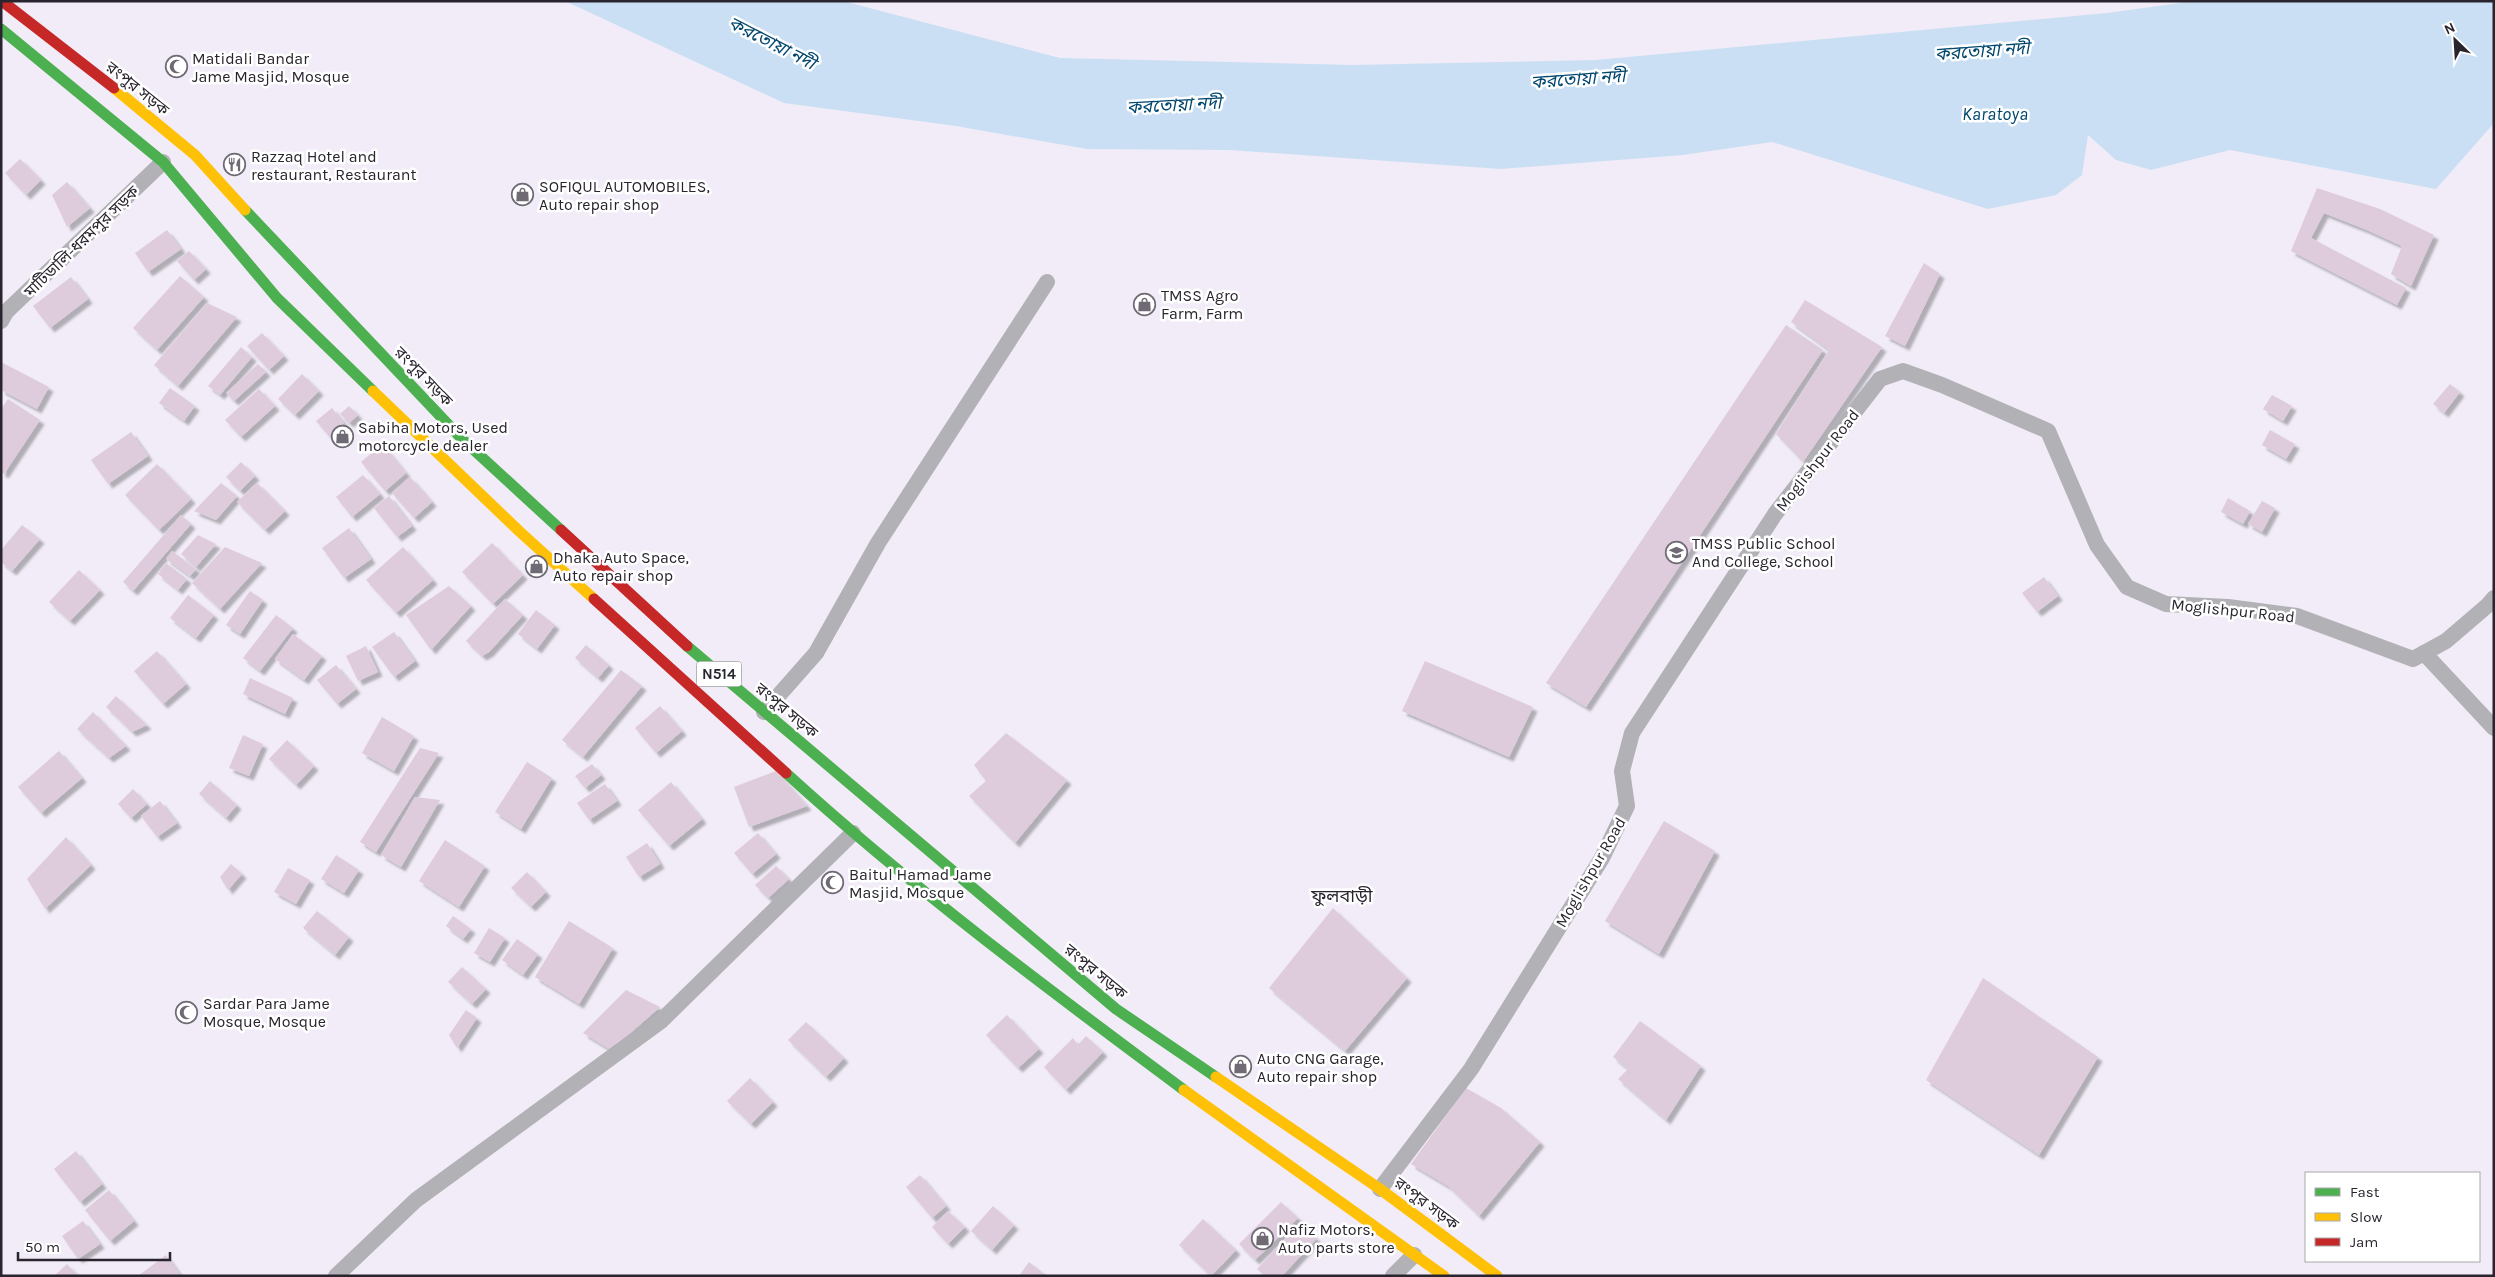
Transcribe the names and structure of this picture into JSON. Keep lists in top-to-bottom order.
{
  "streets": {
    "highway": ["রংপুর সড়ক", "N514"],
    "street": ["মাটিডালি-ধরমপুর সড়ক", "Moglishpur Road"]
  },
  "crossings": [
    ["রংপুর সড়ক", "Moglishpur Road"],
    ["মাটিডালি-ধরমপুর সড়ক", "N514"]
  ],
  "districts": ["ফুলবাড়ী"],
  "water": ["করতোয়া নদী", "Karatoya"],
  "places": {
    "mosque": ["Matidali Bandar Jame Masjid, Mosque", "Baitul Hamad Jame Masjid, Mosque", "Sardar Para Jame Mosque, Mosque"],
    "restaurant": ["Razzaq Hotel and restaurant, Restaurant"],
    "shop": [
      "SOFIQUL AUTOMOBILES, Auto repair shop",
      "TMSS Agro Farm, Farm",
      "Sabiha Motors, Used motorcycle dealer",
      "Dhaka Auto Space, Auto repair shop",
      "Auto CNG Garage, Auto repair shop",
      "Nafiz Motors, Auto parts store"
    ],
    "school or university": ["TMSS Public School And College, School"]
  },
  "legend": ["Fast", "Slow", "Jam"],
  "scale_bar": "50 m",
  "north": "top left"
}
